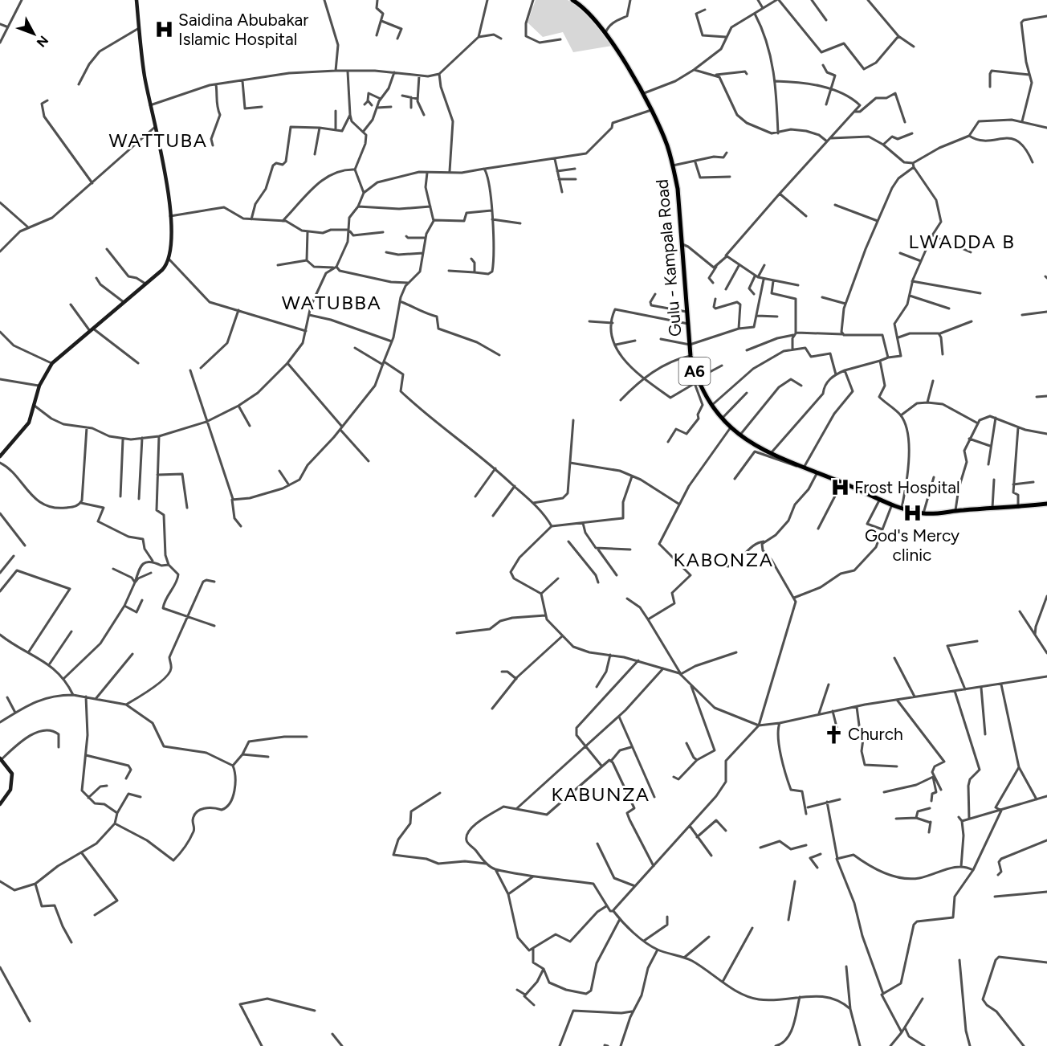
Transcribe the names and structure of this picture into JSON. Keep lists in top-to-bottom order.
{
  "streets": {
    "main road": ["Gulu - Kampala Road", "A6"]
  },
  "districts": [
    "WATTUBA",
    "LWADDA B",
    "WATUBBA",
    "KABONZA",
    "KABUNZA"
  ],
  "places": {
    "hospital": ["Saidina Abubakar Islamic Hospital", "Frost Hospital", "God's Mercy clinic"],
    "church": ["Church"]
  },
  "north": "bottom right"
}
